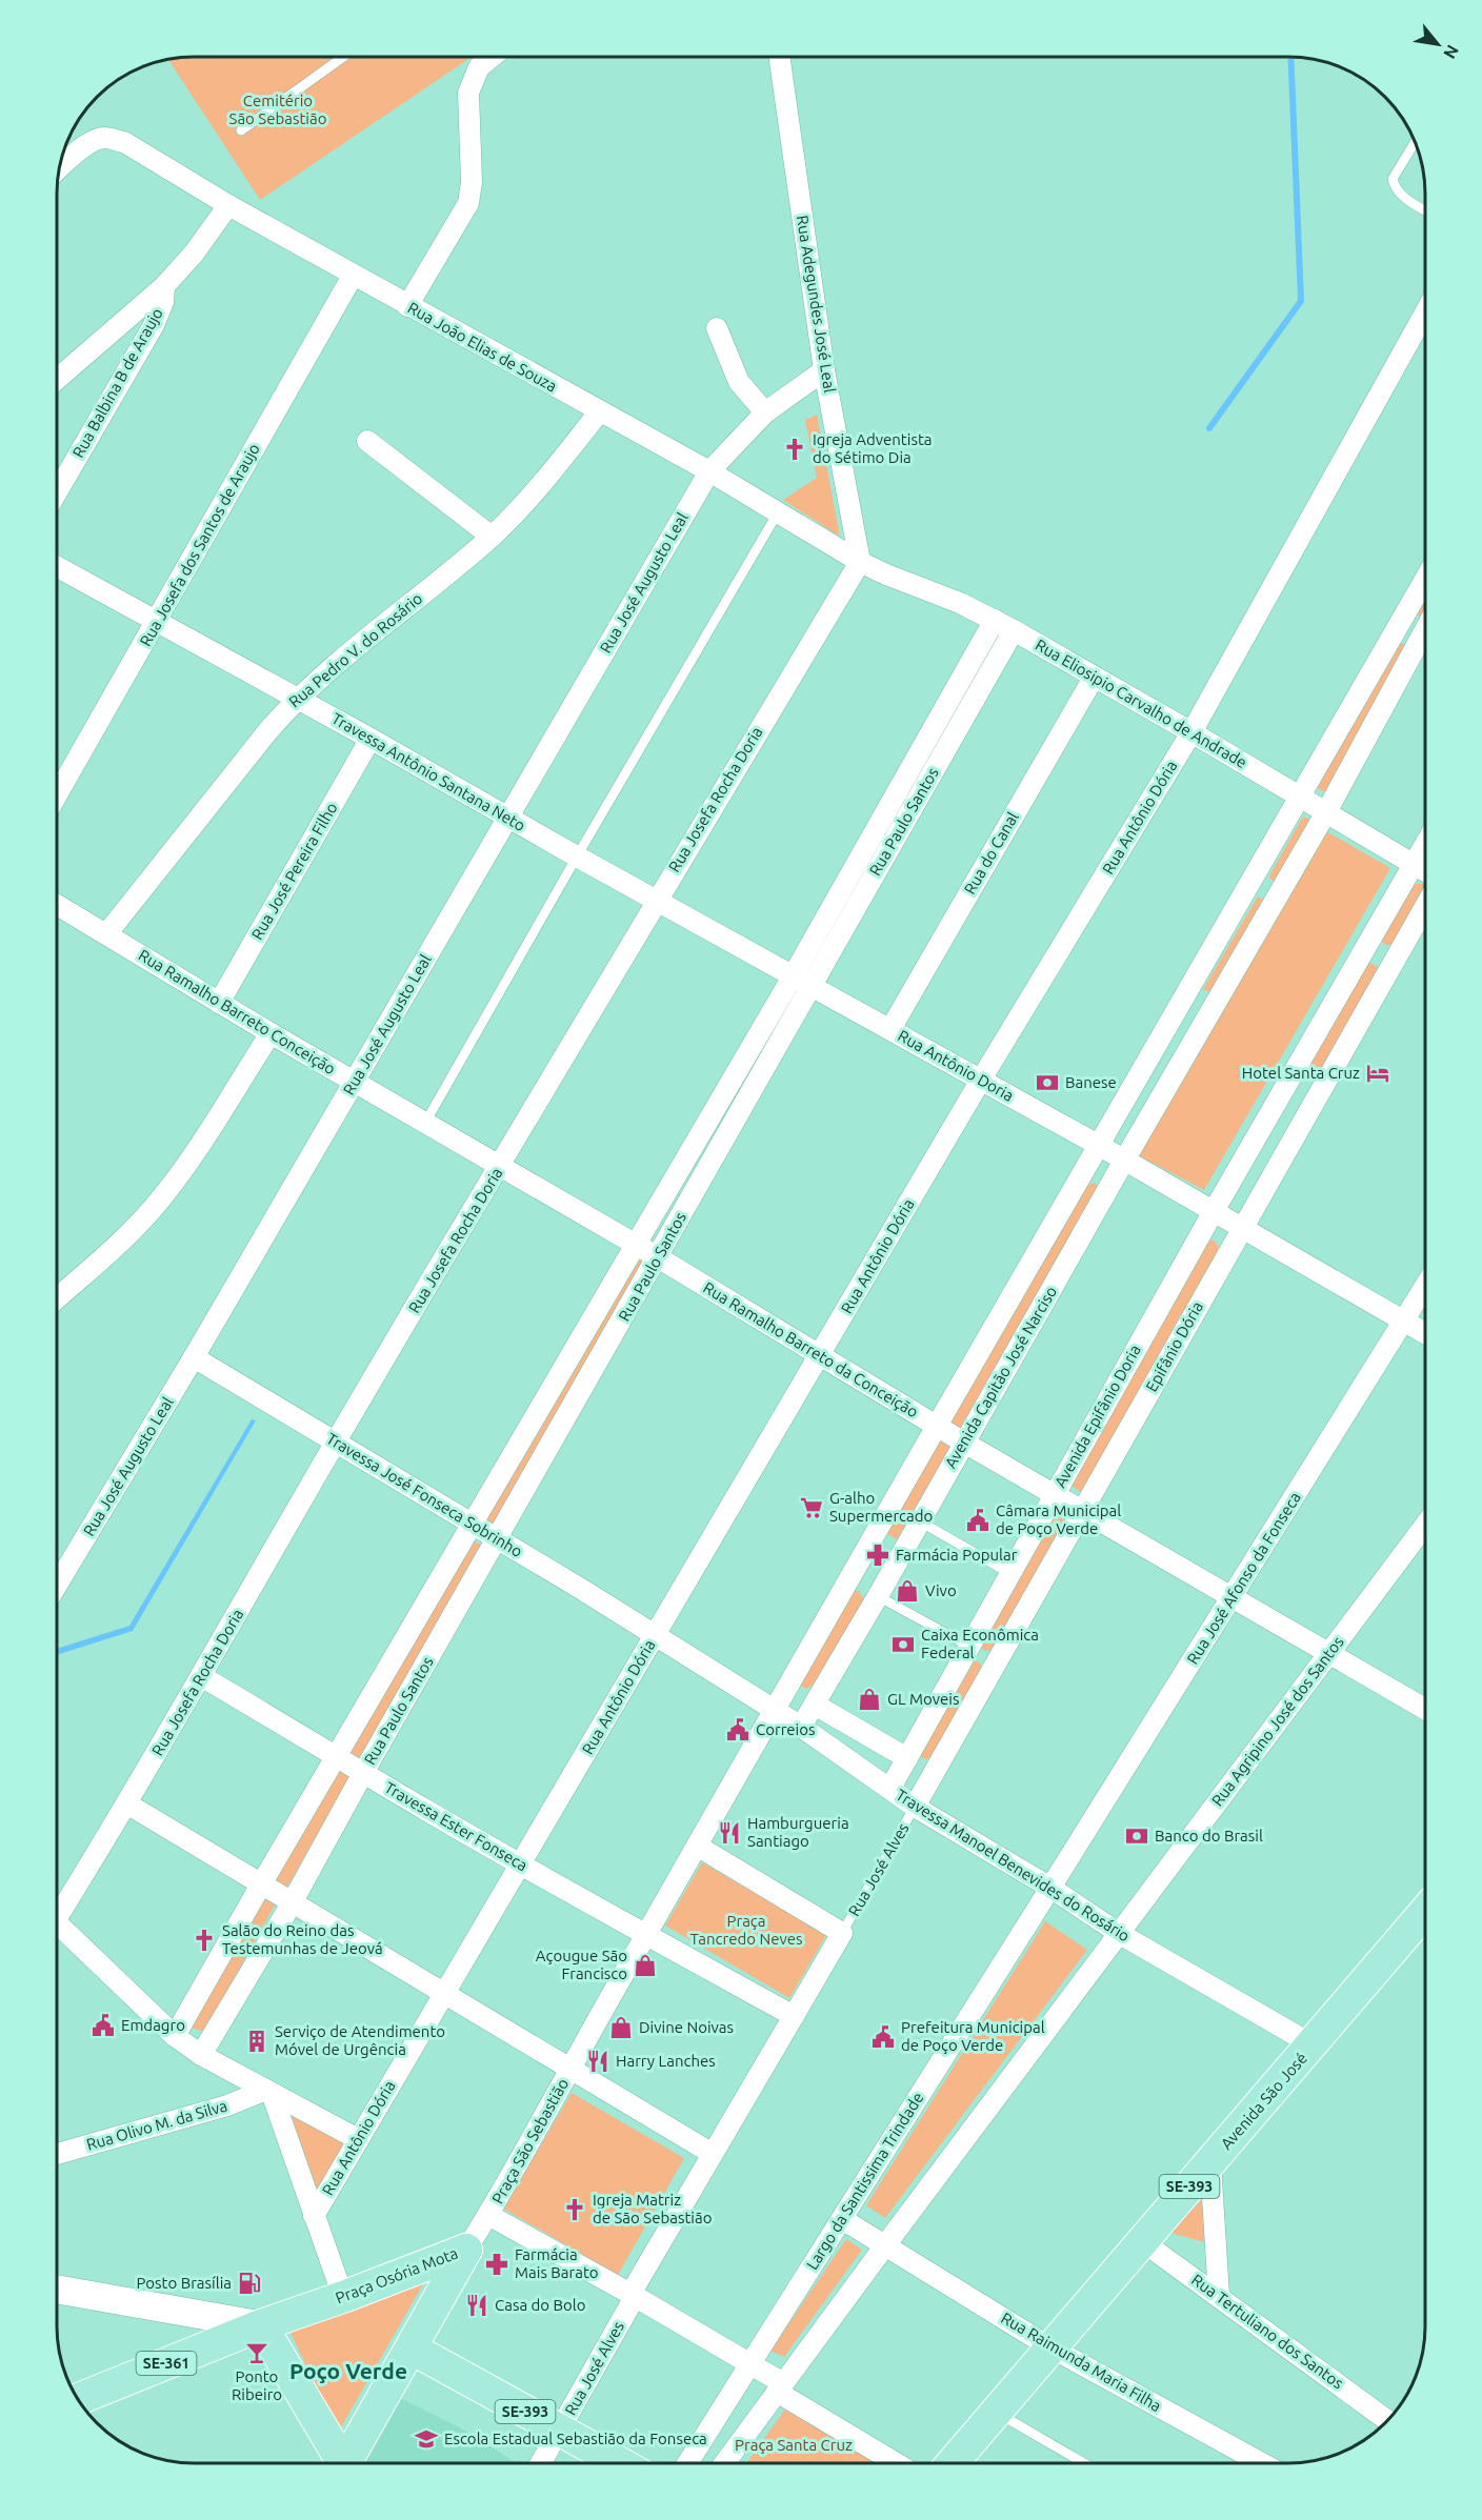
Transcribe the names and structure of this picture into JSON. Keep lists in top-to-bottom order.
{
  "streets": {
    "main road": [
      "Avenida São José",
      "SE-393",
      "Praça Osória Mota",
      "SE-361"
    ],
    "street": [
      "Rua Adegundes José Leal",
      "Rua João Elias de Souza",
      "Rua Balbina B de Araujo",
      "Rua Josefa dos Santos de Araujo",
      "Rua José Augusto Leal",
      "Rua Pedro V. do Rosário",
      "Rua Eliosipio Carvalho de Andrade",
      "Travessa Antônio Santana Neto",
      "Rua Josefa Rocha Doria",
      "Rua Antônio Dória",
      "Rua Paulo Santos",
      "Rua do Canal",
      "Rua José Pereira Filho",
      "Rua Ramalho Barreto Conceição",
      "Rua Antônio Doria",
      "Epifânio Dória",
      "Rua Ramalho Barreto da Conceição",
      "Avenida Capitão José Narciso",
      "Avenida Epifânio Doria",
      "Travessa José Fonseca Sobrinho",
      "Rua José Afonso da Fonseca",
      "Rua Agripino José dos Santos",
      "Travessa Ester Fonseca",
      "Travessa Manoel Benevides do Rosário",
      "Rua José Alves",
      "Rua Olivo M. da Silva",
      "Praça São Sebastião",
      "Largo da Santissima Trindade",
      "Rua Tertuliano dos Santos",
      "Rua Raimunda Maria Filha"
    ]
  },
  "crossings": [
    ["Rua Adegundes José Leal", "Rua João Elias de Souza"],
    ["Rua Adegundes José Leal", "Rua José Augusto Leal"],
    ["Rua Adegundes José Leal", "Rua Eliosipio Carvalho de Andrade"],
    ["Rua Adegundes José Leal", "Rua Josefa Rocha Doria"],
    ["Rua João Elias de Souza", "Rua Balbina B de Araujo"],
    ["Rua João Elias de Souza", "Rua Josefa dos Santos de Araujo"],
    ["Rua João Elias de Souza", "Rua José Augusto Leal"],
    ["Rua João Elias de Souza", "Rua Pedro V. do Rosário"],
    ["Rua João Elias de Souza", "Rua Eliosipio Carvalho de Andrade"],
    ["Rua João Elias de Souza", "Rua Josefa Rocha Doria"],
    ["Rua Josefa dos Santos de Araujo", "Travessa Antônio Santana Neto"],
    ["Rua José Augusto Leal", "Travessa Antônio Santana Neto"],
    ["Rua José Augusto Leal", "Rua Ramalho Barreto Conceição"],
    ["Rua José Augusto Leal", "Travessa José Fonseca Sobrinho"],
    ["Rua Pedro V. do Rosário", "Travessa Antônio Santana Neto"],
    ["Rua Pedro V. do Rosário", "Rua Ramalho Barreto Conceição"],
    ["Rua Eliosipio Carvalho de Andrade", "Rua Josefa Rocha Doria"],
    ["Rua Eliosipio Carvalho de Andrade", "Rua Antônio Dória"],
    ["Rua Eliosipio Carvalho de Andrade", "Rua Paulo Santos"],
    ["Rua Eliosipio Carvalho de Andrade", "Rua do Canal"],
    ["Rua Eliosipio Carvalho de Andrade", "Avenida Capitão José Narciso"],
    ["Travessa Antônio Santana Neto", "Rua Josefa Rocha Doria"],
    ["Travessa Antônio Santana Neto", "Rua Paulo Santos"],
    ["Travessa Antônio Santana Neto", "Rua José Pereira Filho"],
    ["Travessa Antônio Santana Neto", "Rua Antônio Doria"],
    ["Rua Josefa Rocha Doria", "Rua Ramalho Barreto Conceição"],
    ["Rua Josefa Rocha Doria", "Travessa José Fonseca Sobrinho"],
    ["Rua Josefa Rocha Doria", "Travessa Ester Fonseca"],
    ["Rua Antônio Dória", "Rua Antônio Doria"],
    ["Rua Antônio Dória", "Rua Ramalho Barreto da Conceição"],
    ["Rua Antônio Dória", "Travessa José Fonseca Sobrinho"],
    ["Rua Antônio Dória", "Travessa Ester Fonseca"],
    ["Rua Antônio Dória", "Travessa Manoel Benevides do Rosário"],
    ["Rua Paulo Santos", "Rua Ramalho Barreto Conceição"],
    ["Rua Paulo Santos", "Rua Antônio Doria"],
    ["Rua Paulo Santos", "Rua Ramalho Barreto da Conceição"],
    ["Rua Paulo Santos", "Travessa José Fonseca Sobrinho"],
    ["Rua Paulo Santos", "Travessa Ester Fonseca"],
    ["Rua do Canal", "Rua Antônio Doria"],
    ["Rua José Pereira Filho", "Rua Ramalho Barreto Conceição"],
    ["Rua Ramalho Barreto Conceição", "Rua Ramalho Barreto da Conceição"],
    ["Rua Antônio Doria", "Epifânio Dória"],
    ["Rua Antônio Doria", "Avenida Capitão José Narciso"],
    ["Rua Antônio Doria", "Avenida Epifânio Doria"],
    ["Rua Antônio Doria", "Rua José Afonso da Fonseca"],
    ["Epifânio Dória", "Rua Ramalho Barreto da Conceição"],
    ["Epifânio Dória", "Travessa Manoel Benevides do Rosário"],
    ["Epifânio Dória", "Rua José Alves"],
    ["Rua Ramalho Barreto da Conceição", "Avenida Capitão José Narciso"],
    ["Rua Ramalho Barreto da Conceição", "Avenida Epifânio Doria"],
    ["Rua Ramalho Barreto da Conceição", "Rua José Afonso da Fonseca"],
    ["Rua Ramalho Barreto da Conceição", "Rua Agripino José dos Santos"],
    ["Avenida Capitão José Narciso", "Travessa Manoel Benevides do Rosário"],
    ["Avenida Epifânio Doria", "Travessa Manoel Benevides do Rosário"],
    ["Travessa José Fonseca Sobrinho", "Travessa Manoel Benevides do Rosário"],
    ["Rua José Afonso da Fonseca", "Travessa Manoel Benevides do Rosário"],
    ["Rua José Afonso da Fonseca", "Largo da Santissima Trindade"],
    ["Rua Agripino José dos Santos", "Travessa Manoel Benevides do Rosário"],
    ["Travessa Ester Fonseca", "Praça São Sebastião"],
    ["Travessa Manoel Benevides do Rosário", "Rua José Alves"],
    ["Travessa Manoel Benevides do Rosário", "Avenida São José"],
    ["Travessa Manoel Benevides do Rosário", "Largo da Santissima Trindade"],
    ["Rua José Alves", "Praça São Sebastião"],
    ["Rua José Alves", "SE-393"],
    ["Avenida São José", "Rua Tertuliano dos Santos"],
    ["Avenida São José", "Rua Raimunda Maria Filha"],
    ["Praça São Sebastião", "Largo da Santissima Trindade"],
    ["Largo da Santissima Trindade", "Rua Raimunda Maria Filha"],
    ["SE-393", "Praça Osória Mota"],
    ["Praça Osória Mota", "SE-361"]
  ],
  "districts": ["Poço Verde"],
  "parks": ["Cemitério São Sebastião", "Praça Tancredo Neves", "Praça Santa Cruz"],
  "places": {
    "church": ["Igreja Adventista do Sétimo Dia", "Salão do Reino das Testemunhas de Jeová", "Igreja Matriz de São Sebastião"],
    "hotel": ["Hotel Santa Cruz"],
    "bank": ["Banese", "Caixa Econômica Federal", "Banco do Brasil"],
    "supermarket": ["G-alho Supermercado"],
    "public building": [
      "Câmara Municipal de Poço Verde",
      "Correios",
      "Emdagro",
      "Prefeitura Municipal de Poço Verde"
    ],
    "pharmacy": ["Farmácia Popular", "Farmácia Mais Barato"],
    "shop": [
      "Vivo",
      "GL Moveis",
      "Açougue São Francisco",
      "Divine Noivas"
    ],
    "restaurant": ["Hamburgueria Santiago", "Harry Lanches", "Casa do Bolo"],
    "building": ["Serviço de Atendimento Móvel de Urgência"],
    "fuel station": ["Posto Brasília"],
    "bar": ["Ponto Ribeiro"],
    "school or university": ["Escola Estadual Sebastião da Fonseca"]
  },
  "north": "bottom right"
}
